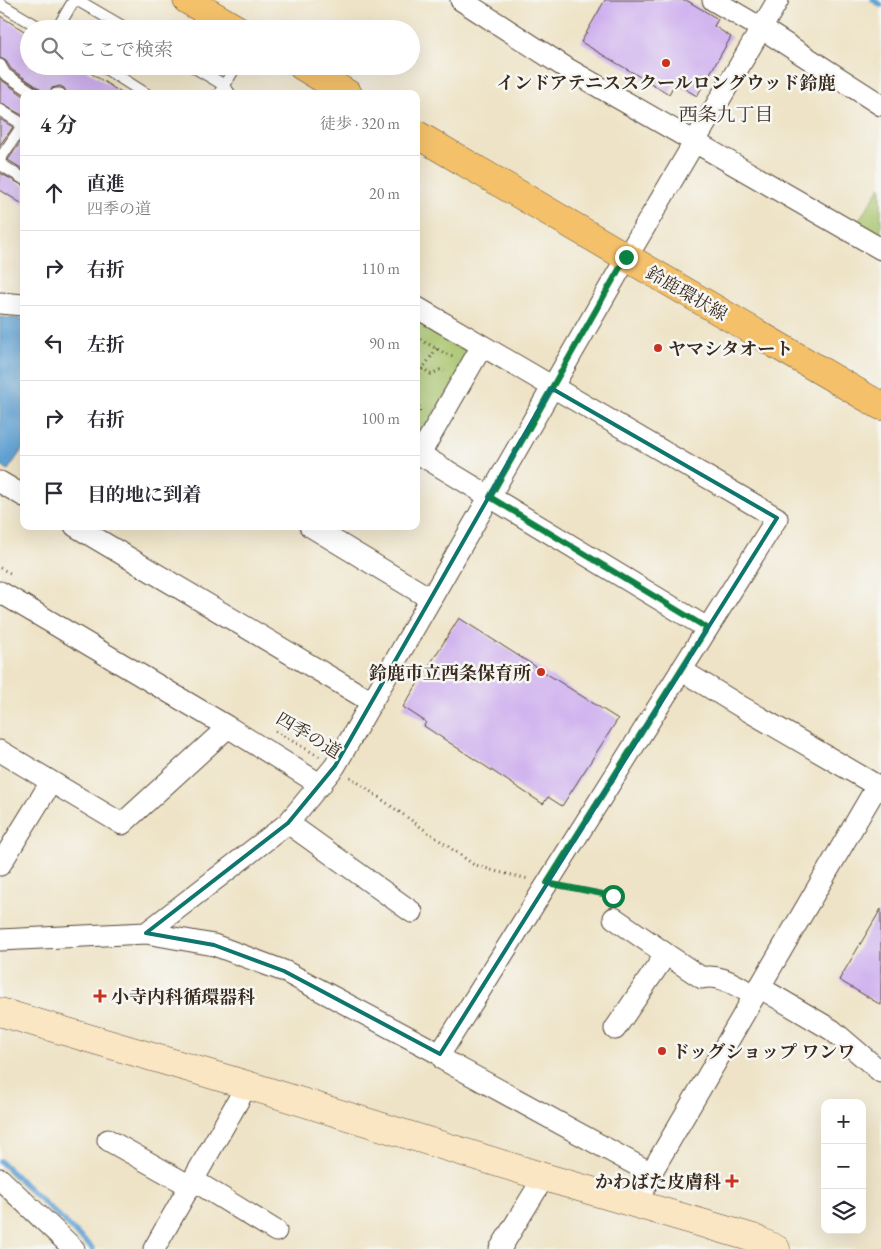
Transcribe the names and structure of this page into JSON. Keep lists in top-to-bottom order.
{
  "streets": {
    "main road": ["鈴鹿環状線"],
    "path": ["四季の道"]
  },
  "districts": ["西条九丁目"],
  "places": {
    "other": [
      "インドアテニススクールロングウッド鈴鹿",
      "ヤマシタオート",
      "鈴鹿市立西条保育所",
      "ドッグショップ ワンワ"
    ],
    "health": ["小寺内科循環器科", "かわばた皮膚科"]
  },
  "page": {
    "search": "ここで検索",
    "heading": ["4 分", "徒歩 · 320 m"],
    "list": [
      ["直進", "四季の道", "20 m"],
      ["右折", "110 m"],
      ["左折", "90 m"],
      ["右折", "100 m"],
      "目的地に到着"
    ],
    "map_buttons": ["+", "−"]
  }
}
